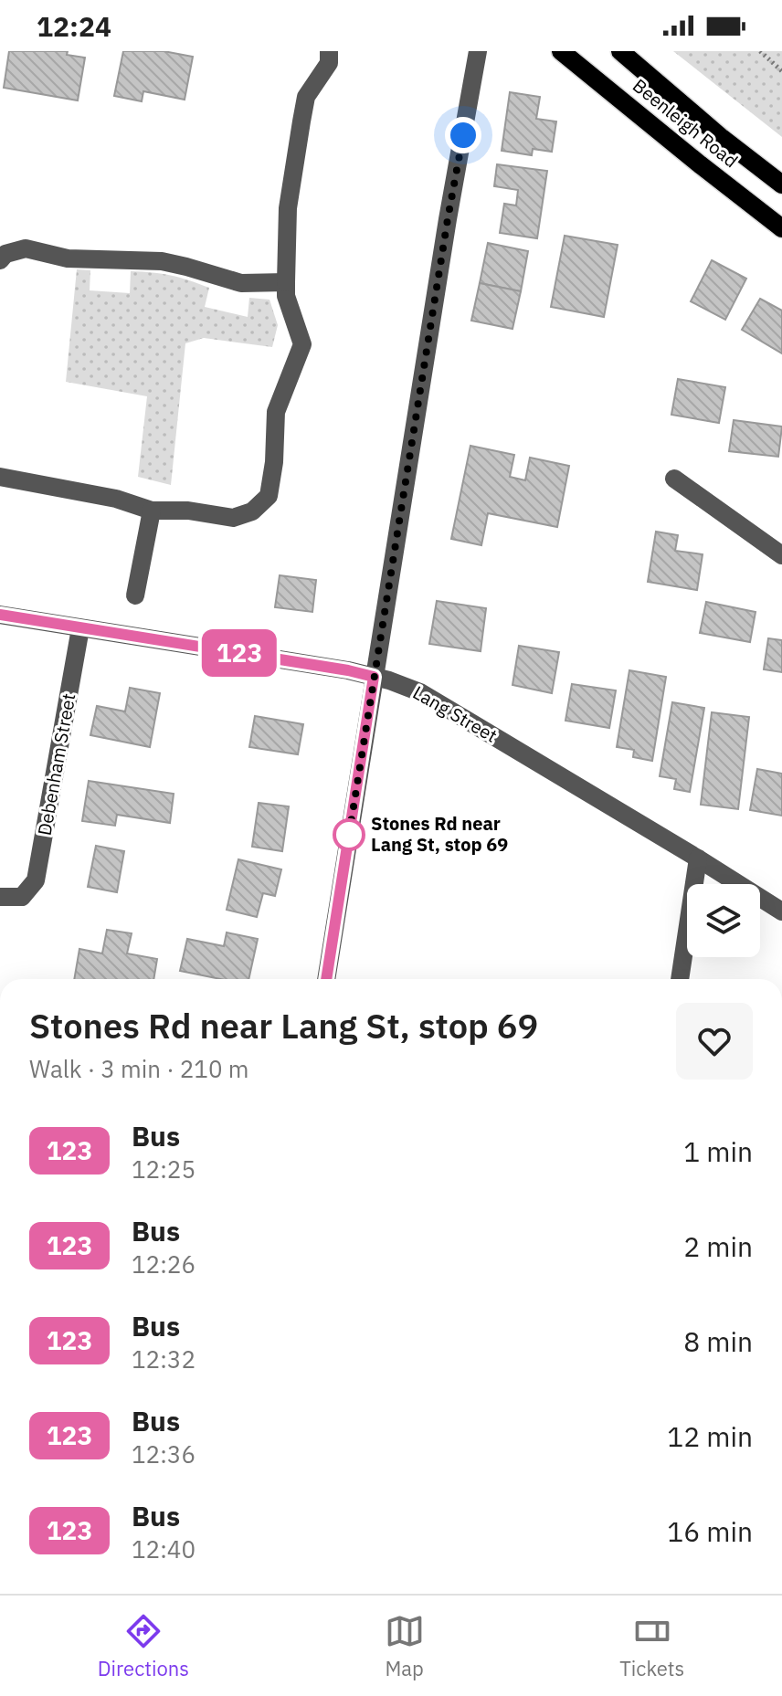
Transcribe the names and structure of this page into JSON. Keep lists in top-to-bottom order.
{
  "streets": {
    "main road": ["Beenleigh Road"],
    "street": ["Lang Street", "Debenham Street"]
  },
  "crossings": [
    ["Lang Street", "Debenham Street"]
  ],
  "places": ["Stones Rd near Lang St, stop 69"],
  "lines": ["bus line 123"],
  "page": {
    "status": "12:24",
    "on_map": "123",
    "heading": ["Stones Rd near Lang St, stop 69", "Walk · 3 min · 210 m"],
    "list": [
      {
        "mark": "123",
        "name": "Bus",
        "note": "12:25",
        "value": "1 min"
      },
      {
        "mark": "123",
        "name": "Bus",
        "note": "12:26",
        "value": "2 min"
      },
      {
        "mark": "123",
        "name": "Bus",
        "note": "12:32",
        "value": "8 min"
      },
      {
        "mark": "123",
        "name": "Bus",
        "note": "12:36",
        "value": "12 min"
      },
      {
        "mark": "123",
        "name": "Bus",
        "note": "12:40",
        "value": "16 min"
      }
    ],
    "tabs": ["Directions", "Map", "Tickets"]
  }
}
